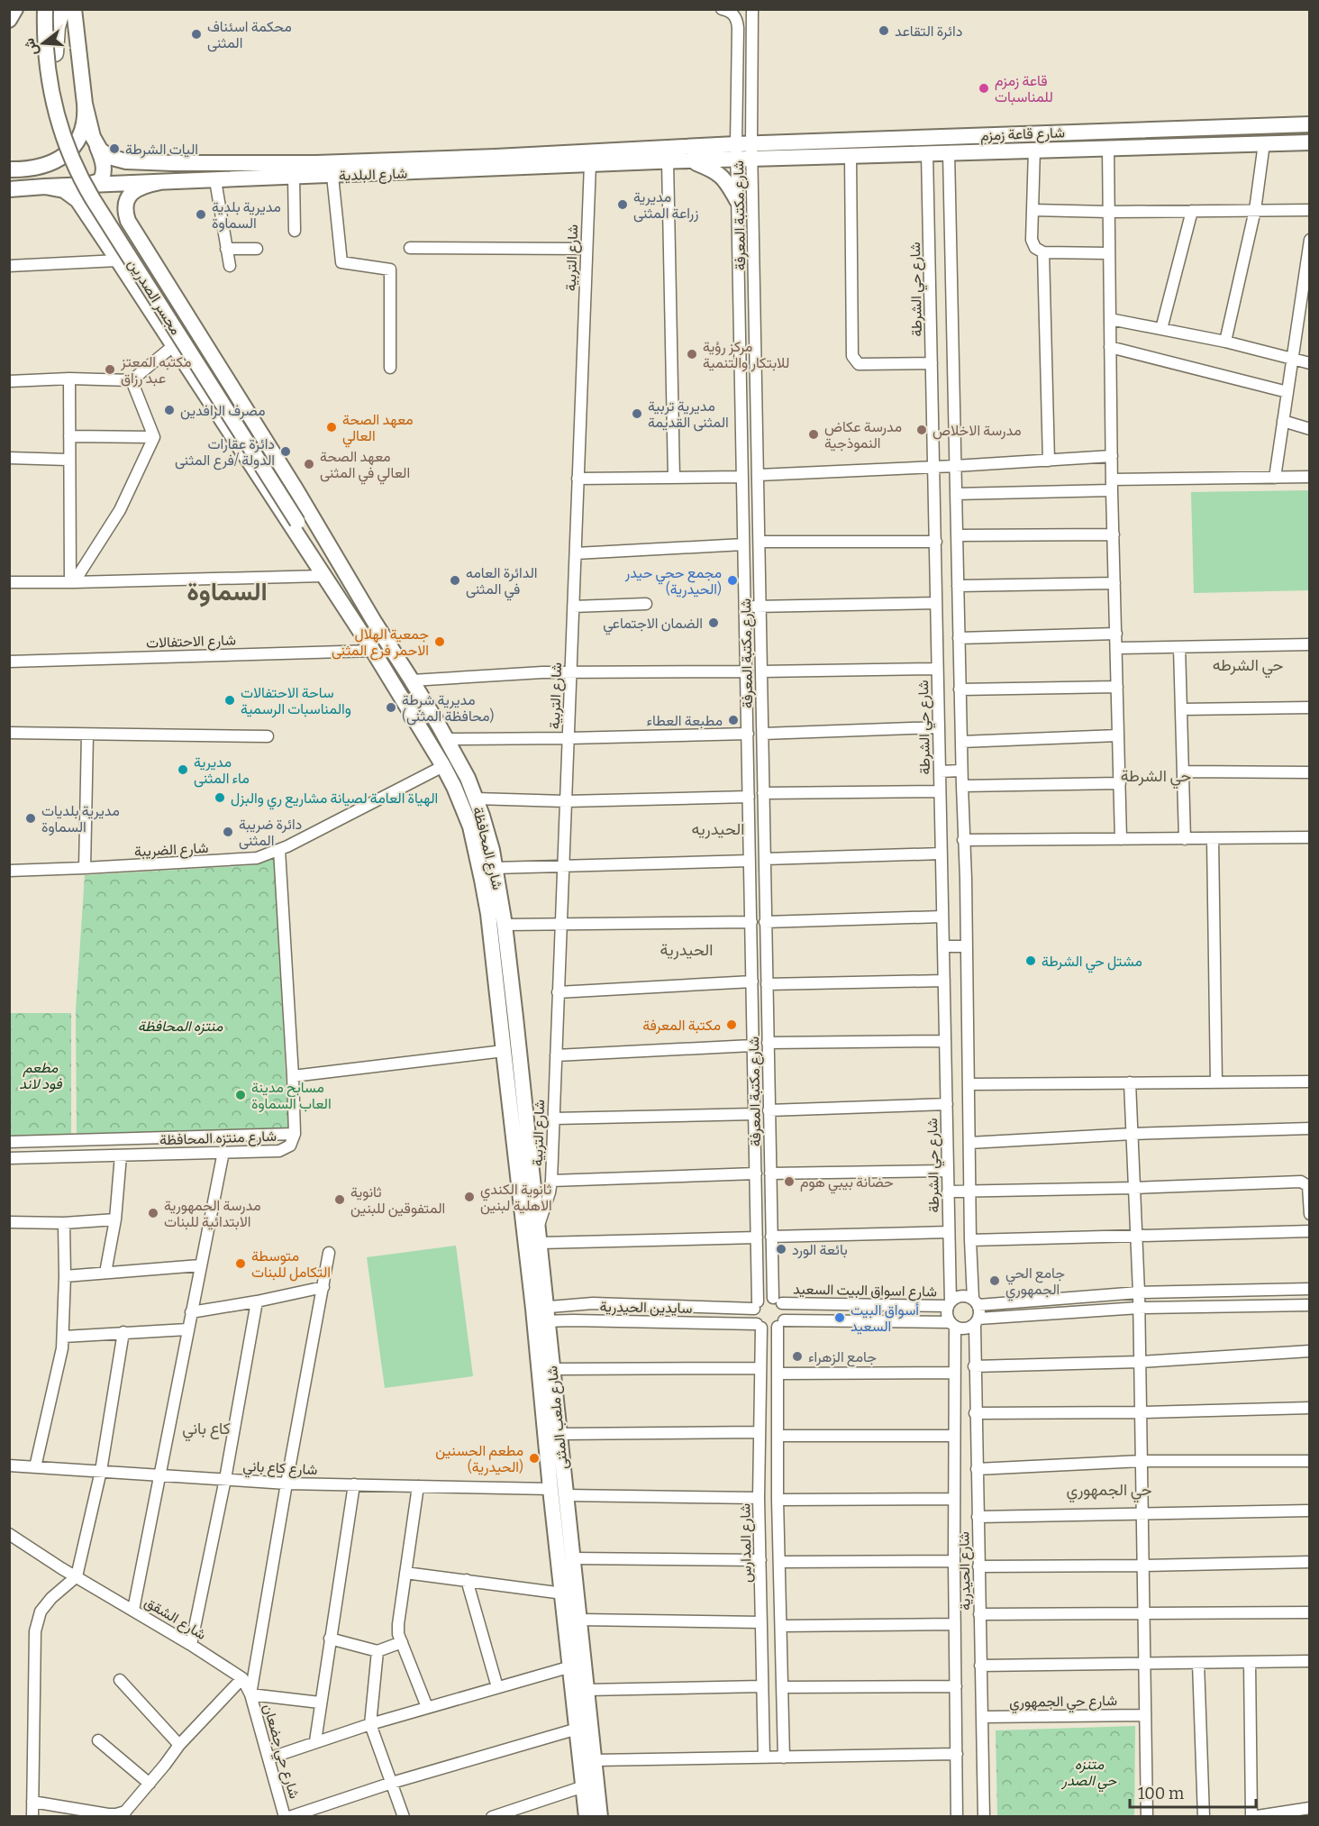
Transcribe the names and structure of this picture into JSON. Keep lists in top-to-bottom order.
{
  "streets": {
    "main road": [
      "شارع قاعة زمزم",
      "شارع البلدية",
      "مجسر الصدرين",
      "شارع المحافظة",
      "شارع ملعب المثنى"
    ],
    "street": [
      "شارع مكتبة المعرفة",
      "شارع التربية",
      "شارع حي الشرطة",
      "شارع الاحتفالات",
      "شارع الضريبة",
      "شارع منتزه المحافظة",
      "شارع اسواق البيت السعيد",
      "سايدين الحيدرية",
      "شارع كاع باني",
      "شارع المدارس",
      "شارع الحيدرية",
      "شارع الشقق",
      "شارع حي الجمهوري",
      "شارع حي جضعان"
    ]
  },
  "crossings": [
    ["شارع قاعة زمزم", "شارع البلدية"],
    ["شارع قاعة زمزم", "شارع مكتبة المعرفة"],
    ["شارع قاعة زمزم", "شارع حي الشرطة"],
    ["شارع البلدية", "شارع مكتبة المعرفة"],
    ["شارع البلدية", "شارع التربية"],
    ["شارع مكتبة المعرفة", "شارع اسواق البيت السعيد"],
    ["شارع مكتبة المعرفة", "سايدين الحيدرية"],
    ["شارع مكتبة المعرفة", "شارع المدارس"],
    ["شارع التربية", "شارع ملعب المثنى"],
    ["شارع حي الشرطة", "شارع اسواق البيت السعيد"],
    ["شارع حي الشرطة", "شارع الحيدرية"],
    ["مجسر الصدرين", "شارع المحافظة"],
    ["شارع الاحتفالات", "شارع المحافظة"],
    ["شارع المحافظة", "شارع الضريبة"],
    ["شارع المحافظة", "شارع ملعب المثنى"],
    ["شارع اسواق البيت السعيد", "سايدين الحيدرية"],
    ["شارع اسواق البيت السعيد", "شارع المدارس"],
    ["شارع اسواق البيت السعيد", "شارع الحيدرية"],
    ["سايدين الحيدرية", "شارع ملعب المثنى"],
    ["سايدين الحيدرية", "شارع المدارس"],
    ["شارع ملعب المثنى", "شارع كاع باني"],
    ["شارع الحيدرية", "شارع حي الجمهوري"]
  ],
  "districts": [
    "السماوة",
    "حي الشرطه",
    "حي الشرطة",
    "الحيدريه",
    "الحيدرية",
    "كاع باني",
    "حي الجمهوري"
  ],
  "parks": ["منتزه المحافظة", "مطعم فود لاند", "متنزه حي الصدر"],
  "places": [
    "دائرة التقاعد",
    "محكمة اسئناف المثنى",
    "قاعة زمزم للمناسبات",
    "اليات الشرطة",
    "مديرية زراعة المثنى",
    "مديرية بلدية السماوة",
    "مركز رؤية للابتكار والتنمية",
    "مكتبه المعتز عبد رزاق",
    "مصرف الرافدين",
    "مديرية تربية المثنى القديمة",
    "معهد الصحة العالي",
    "مدرسة الاخلاص",
    "مدرسة عكاض النموذجية",
    "دائرة عقارات الدولة /فرع المثنى",
    "معهد الصحة العالي في المثنى",
    "الدائرة العامه في المثنى",
    "مجمع حجي حيدر (الحيدرية)",
    "الضمان الاجتماعي",
    "جمعية الهلال الاحمر فرع المثنى",
    "ساحة الاحتفالات والمناسبات الرسمية",
    "مديرية شرطة (محافظة المثنى)",
    "مطبعة العطاء",
    "مديرية ماء المثنى",
    "الهياة العامة لصيانة مشاريع ري والبزل",
    "مديرية بلديات السماوة",
    "دائرة ضريبة المثنى",
    "مشتل حي الشرطة",
    "مكتبة المعرفة",
    "مسابح مدينة العاب السماوة",
    "حضانة بيبي هوم",
    "ثانوية الكندي الاهلية لبنين",
    "ثانوية المتفوقين للبنين",
    "مدرسة الحمهورية الابتدائية للبنات",
    "بائعة الورد",
    "متوسطة التكامل للبنات",
    "جامع الحي الجمهوري",
    "أسواق البيت السعيد",
    "جامع الزهراء",
    "مطعم الحسنين (الحيدرية)"
  ],
  "scale_bar": "100 m",
  "north": "left"
}
